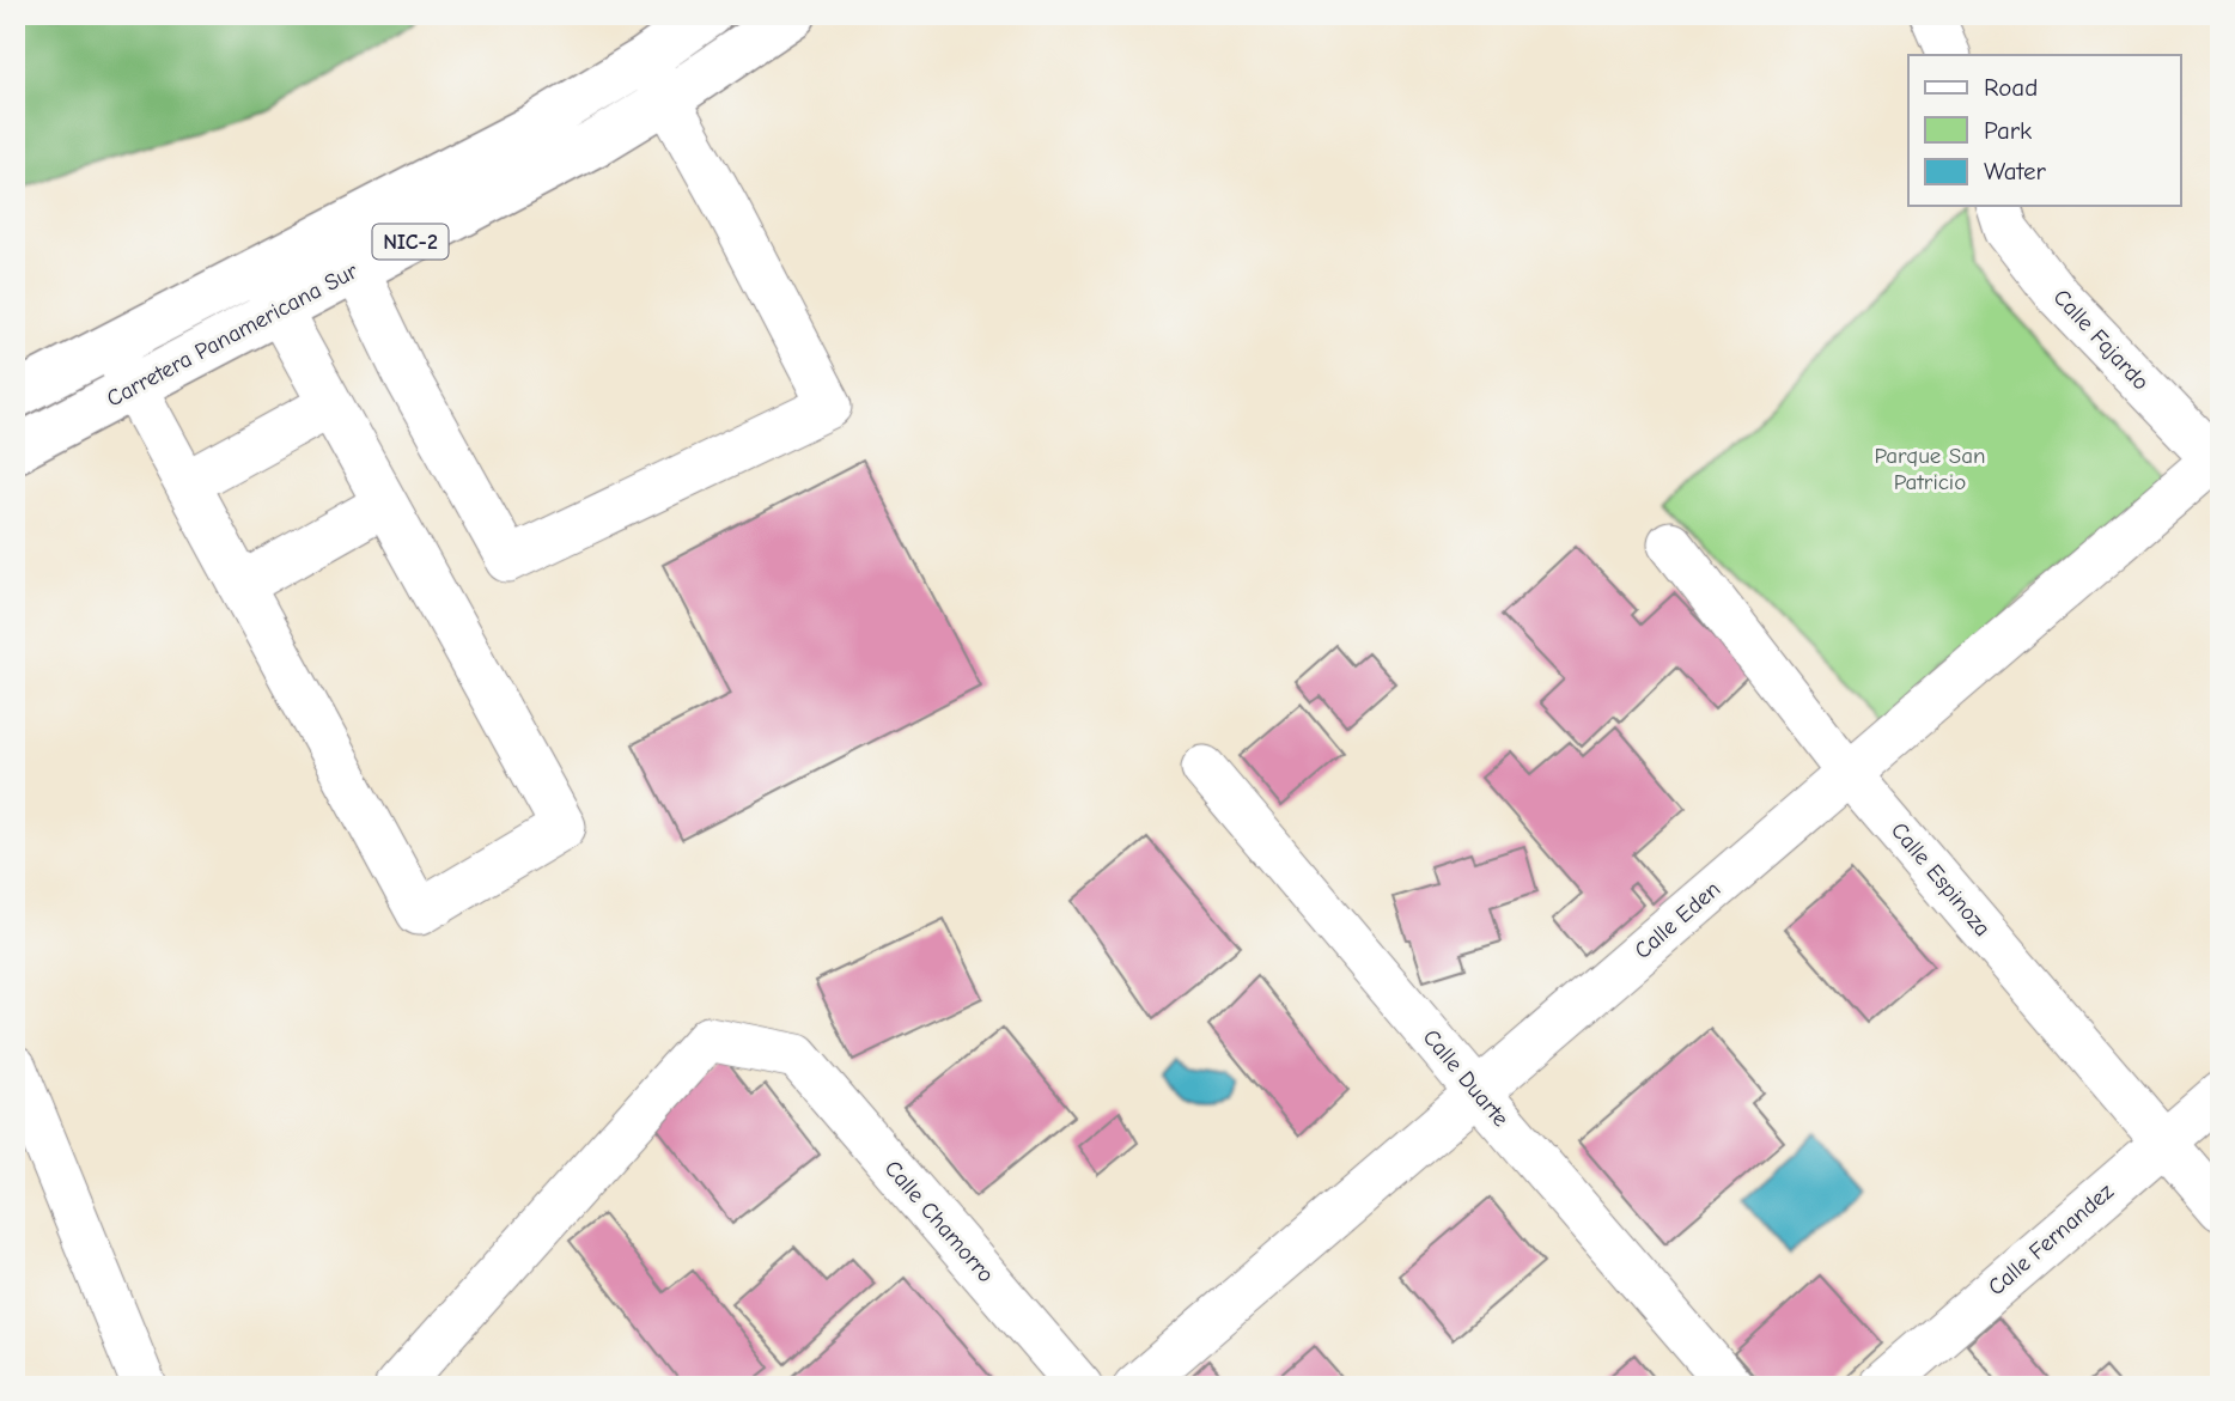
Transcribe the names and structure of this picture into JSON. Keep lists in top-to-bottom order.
{
  "streets": {
    "highway": ["NIC-2", "Carretera Panamericana Sur"],
    "street": [
      "Calle Fajardo",
      "Calle Espinoza",
      "Calle Eden",
      "Calle Duarte",
      "Calle Chamorro",
      "Calle Fernandez"
    ]
  },
  "crossings": [
    ["Calle Fajardo", "Calle Eden"],
    ["Calle Espinoza", "Calle Eden"],
    ["Calle Espinoza", "Calle Fernandez"],
    ["Calle Eden", "Calle Duarte"]
  ],
  "parks": ["Parque San Patricio"],
  "legend": ["Road", "Park", "Water"]
}
